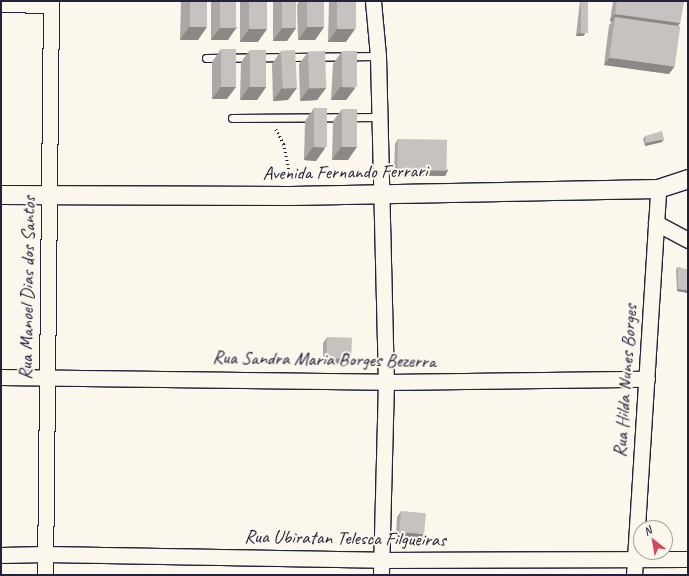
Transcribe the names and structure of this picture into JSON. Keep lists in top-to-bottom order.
{
  "streets": {
    "street": [
      "Avenida Fernando Ferrari",
      "Rua Manoel Dias dos Santos",
      "Rua Sandra Maria Borges Bezerra",
      "Rua Hilda Nunes Borges",
      "Rua Ubiratan Telesca Filgueiras"
    ]
  },
  "crossings": [
    ["Avenida Fernando Ferrari", "Rua Manoel Dias dos Santos"],
    ["Avenida Fernando Ferrari", "Rua Hilda Nunes Borges"],
    ["Rua Manoel Dias dos Santos", "Rua Sandra Maria Borges Bezerra"],
    ["Rua Manoel Dias dos Santos", "Rua Ubiratan Telesca Filgueiras"],
    ["Rua Sandra Maria Borges Bezerra", "Rua Hilda Nunes Borges"],
    ["Rua Hilda Nunes Borges", "Rua Ubiratan Telesca Filgueiras"]
  ],
  "north": "top left"
}
